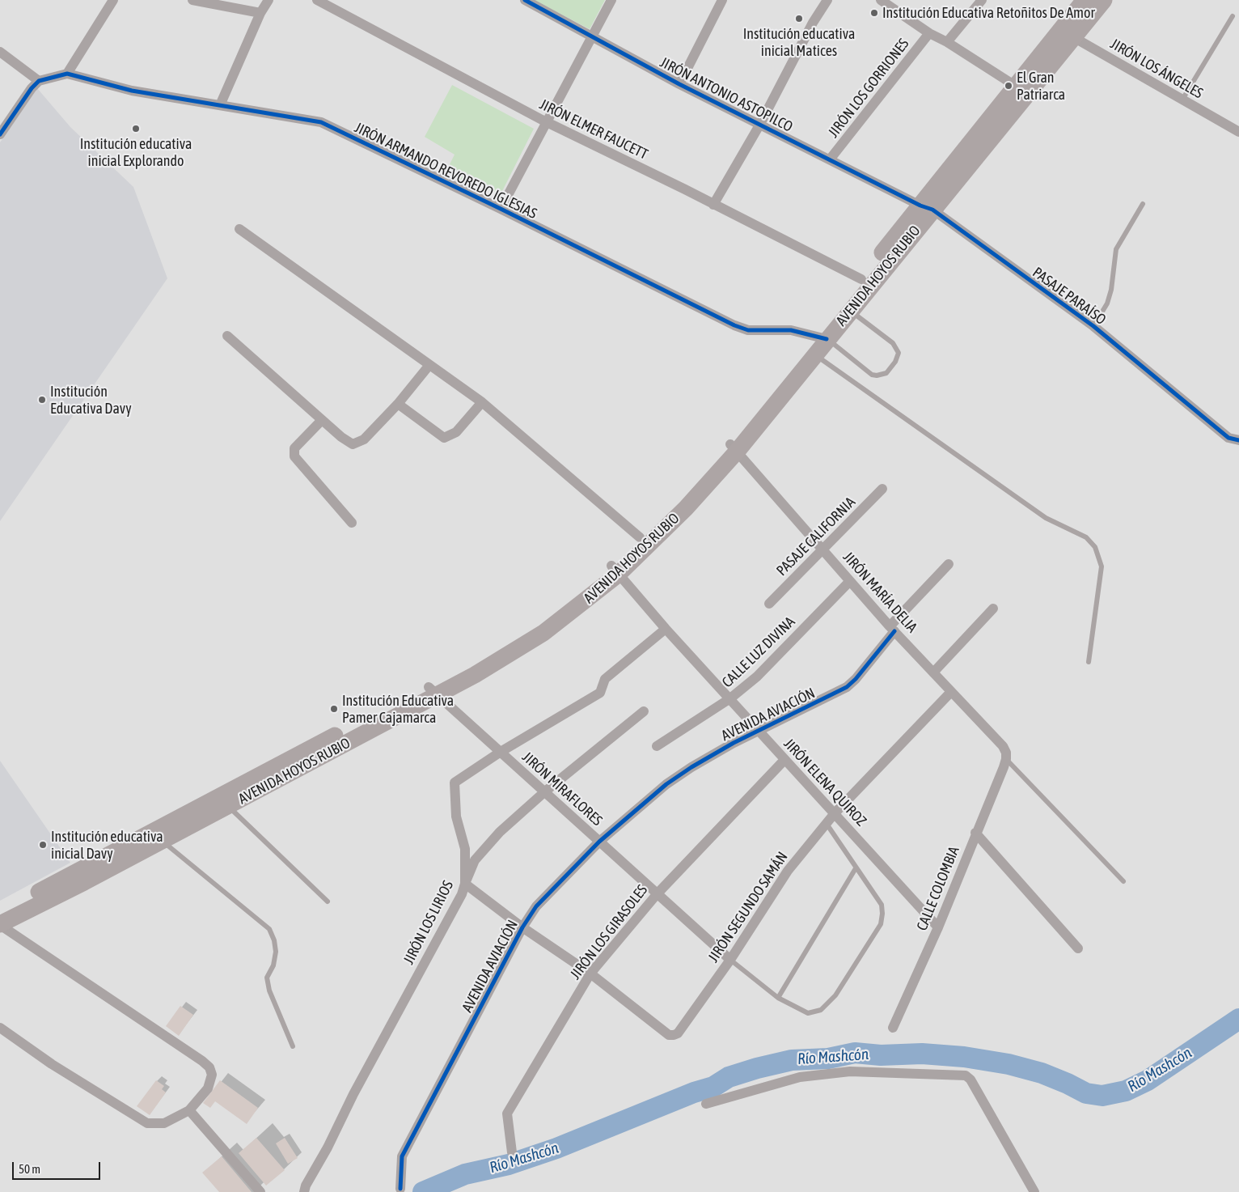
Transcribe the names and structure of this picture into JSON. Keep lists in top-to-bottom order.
{
  "streets": {
    "main road": ["AVENIDA HOYOS RUBIO"],
    "street": [
      "JIRÓN LOS ÁNGELES",
      "JIRÓN LOS GORRIONES",
      "JIRÓN ANTONIO ASTOPILCO",
      "JIRÓN ELMER FAUCETT",
      "JIRÓN ARMANDO REVOREDO IGLESIAS",
      "PASAJE PARAÍSO",
      "PASAJE CALIFORNIA",
      "JIRÓN MARÍA DELIA",
      "CALLE LUZ DIVINA",
      "AVENIDA AVIACIÓN",
      "JIRÓN ELENA QUIROZ",
      "JIRÓN MIRAFLORES",
      "CALLE COLOMBIA",
      "JIRÓN SEGUNDO SAMÁN",
      "JIRÓN LOS LIRIOS",
      "JIRÓN LOS GIRASOLES"
    ]
  },
  "crossings": [
    ["JIRÓN LOS ÁNGELES", "AVENIDA HOYOS RUBIO"],
    ["JIRÓN LOS GORRIONES", "JIRÓN ANTONIO ASTOPILCO"],
    ["JIRÓN ANTONIO ASTOPILCO", "AVENIDA HOYOS RUBIO"],
    ["JIRÓN ANTONIO ASTOPILCO", "PASAJE PARAÍSO"],
    ["JIRÓN ELMER FAUCETT", "AVENIDA HOYOS RUBIO"],
    ["JIRÓN ARMANDO REVOREDO IGLESIAS", "AVENIDA HOYOS RUBIO"],
    ["AVENIDA HOYOS RUBIO", "PASAJE PARAÍSO"],
    ["AVENIDA HOYOS RUBIO", "JIRÓN MARÍA DELIA"],
    ["AVENIDA HOYOS RUBIO", "JIRÓN ELENA QUIROZ"],
    ["AVENIDA HOYOS RUBIO", "JIRÓN MIRAFLORES"],
    ["PASAJE CALIFORNIA", "JIRÓN MARÍA DELIA"],
    ["JIRÓN MARÍA DELIA", "CALLE LUZ DIVINA"],
    ["JIRÓN MARÍA DELIA", "AVENIDA AVIACIÓN"],
    ["JIRÓN MARÍA DELIA", "CALLE COLOMBIA"],
    ["JIRÓN MARÍA DELIA", "JIRÓN SEGUNDO SAMÁN"],
    ["CALLE LUZ DIVINA", "JIRÓN ELENA QUIROZ"],
    ["AVENIDA AVIACIÓN", "JIRÓN ELENA QUIROZ"],
    ["AVENIDA AVIACIÓN", "JIRÓN MIRAFLORES"],
    ["JIRÓN ELENA QUIROZ", "CALLE COLOMBIA"],
    ["JIRÓN ELENA QUIROZ", "JIRÓN SEGUNDO SAMÁN"],
    ["JIRÓN ELENA QUIROZ", "JIRÓN LOS LIRIOS"],
    ["JIRÓN ELENA QUIROZ", "JIRÓN LOS GIRASOLES"],
    ["JIRÓN MIRAFLORES", "JIRÓN SEGUNDO SAMÁN"],
    ["JIRÓN MIRAFLORES", "JIRÓN LOS LIRIOS"],
    ["JIRÓN MIRAFLORES", "JIRÓN LOS GIRASOLES"],
    ["JIRÓN SEGUNDO SAMÁN", "JIRÓN LOS GIRASOLES"]
  ],
  "water": ["Río Mashcón"],
  "places": [
    "Institución Educativa Retoñitos De Amor",
    "Institución educativa inicial Matices",
    "El Gran Patriarca",
    "Institución educativa inicial Explorando",
    "Institución Educativa Davy",
    "Institución Educativa Pamer Cajamarca",
    "Institución educativa inicial Davy"
  ],
  "scale_bar": "50 m"
}
